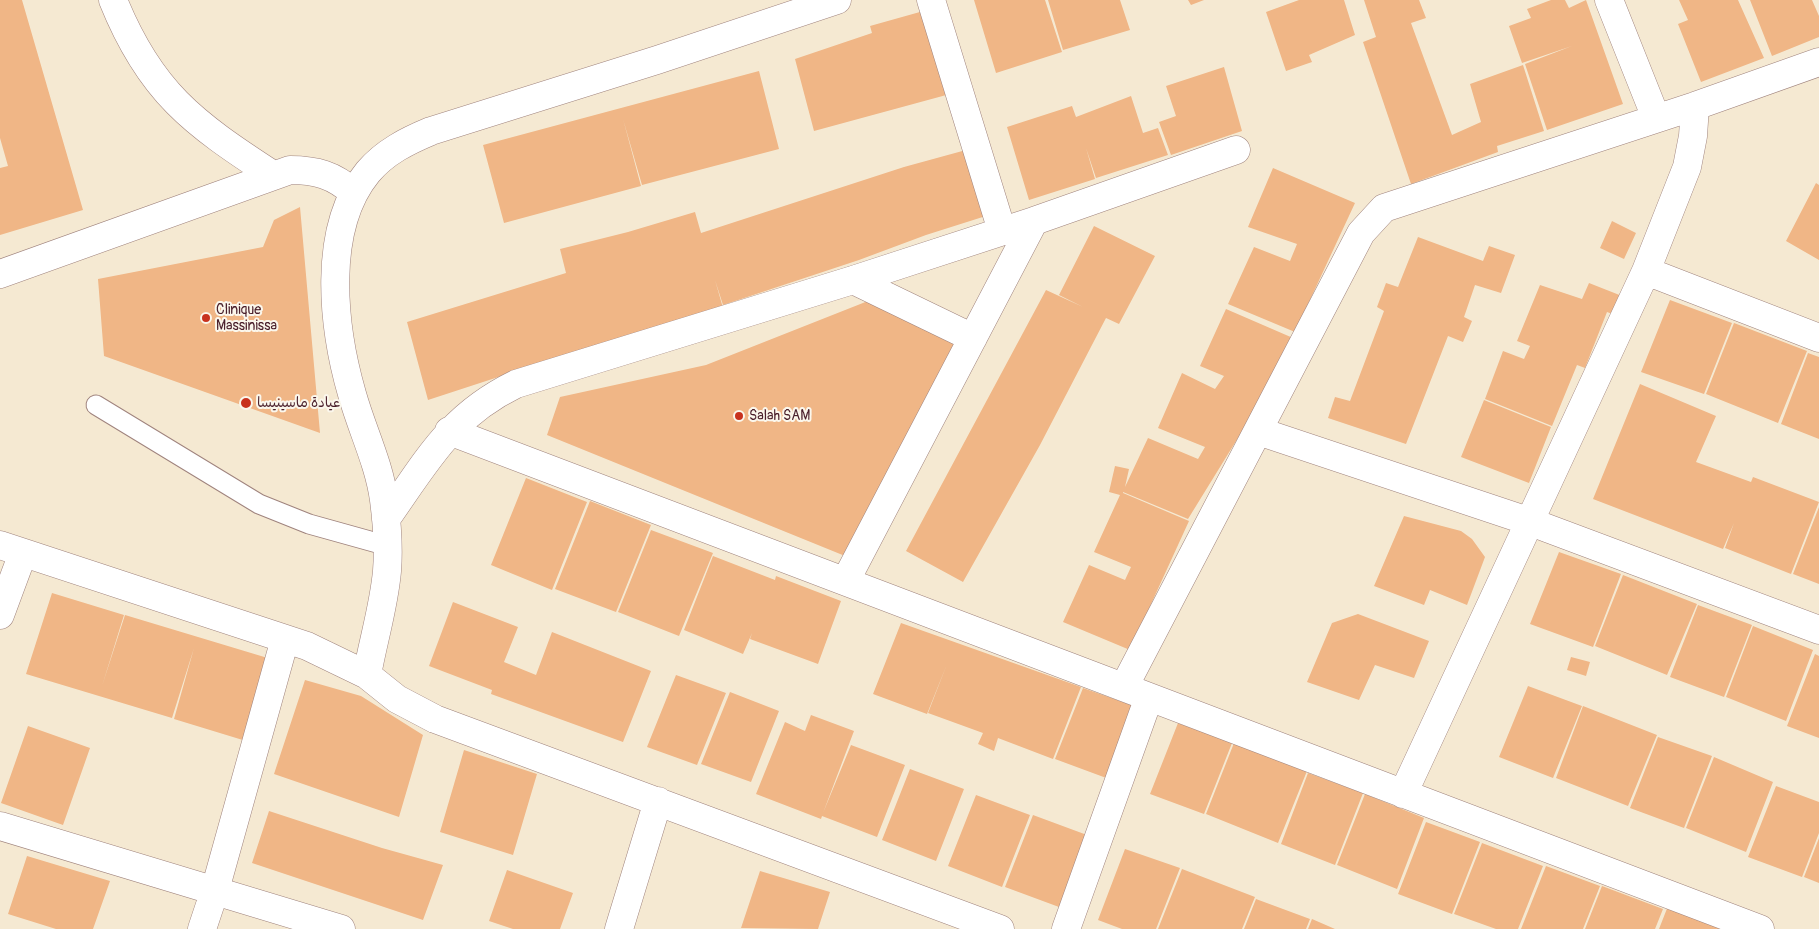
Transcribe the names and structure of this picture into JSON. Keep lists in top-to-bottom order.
{
  "places": ["Clinique Massinissa", "عيادة ماسينيسا", "Salah SAM"]
}
